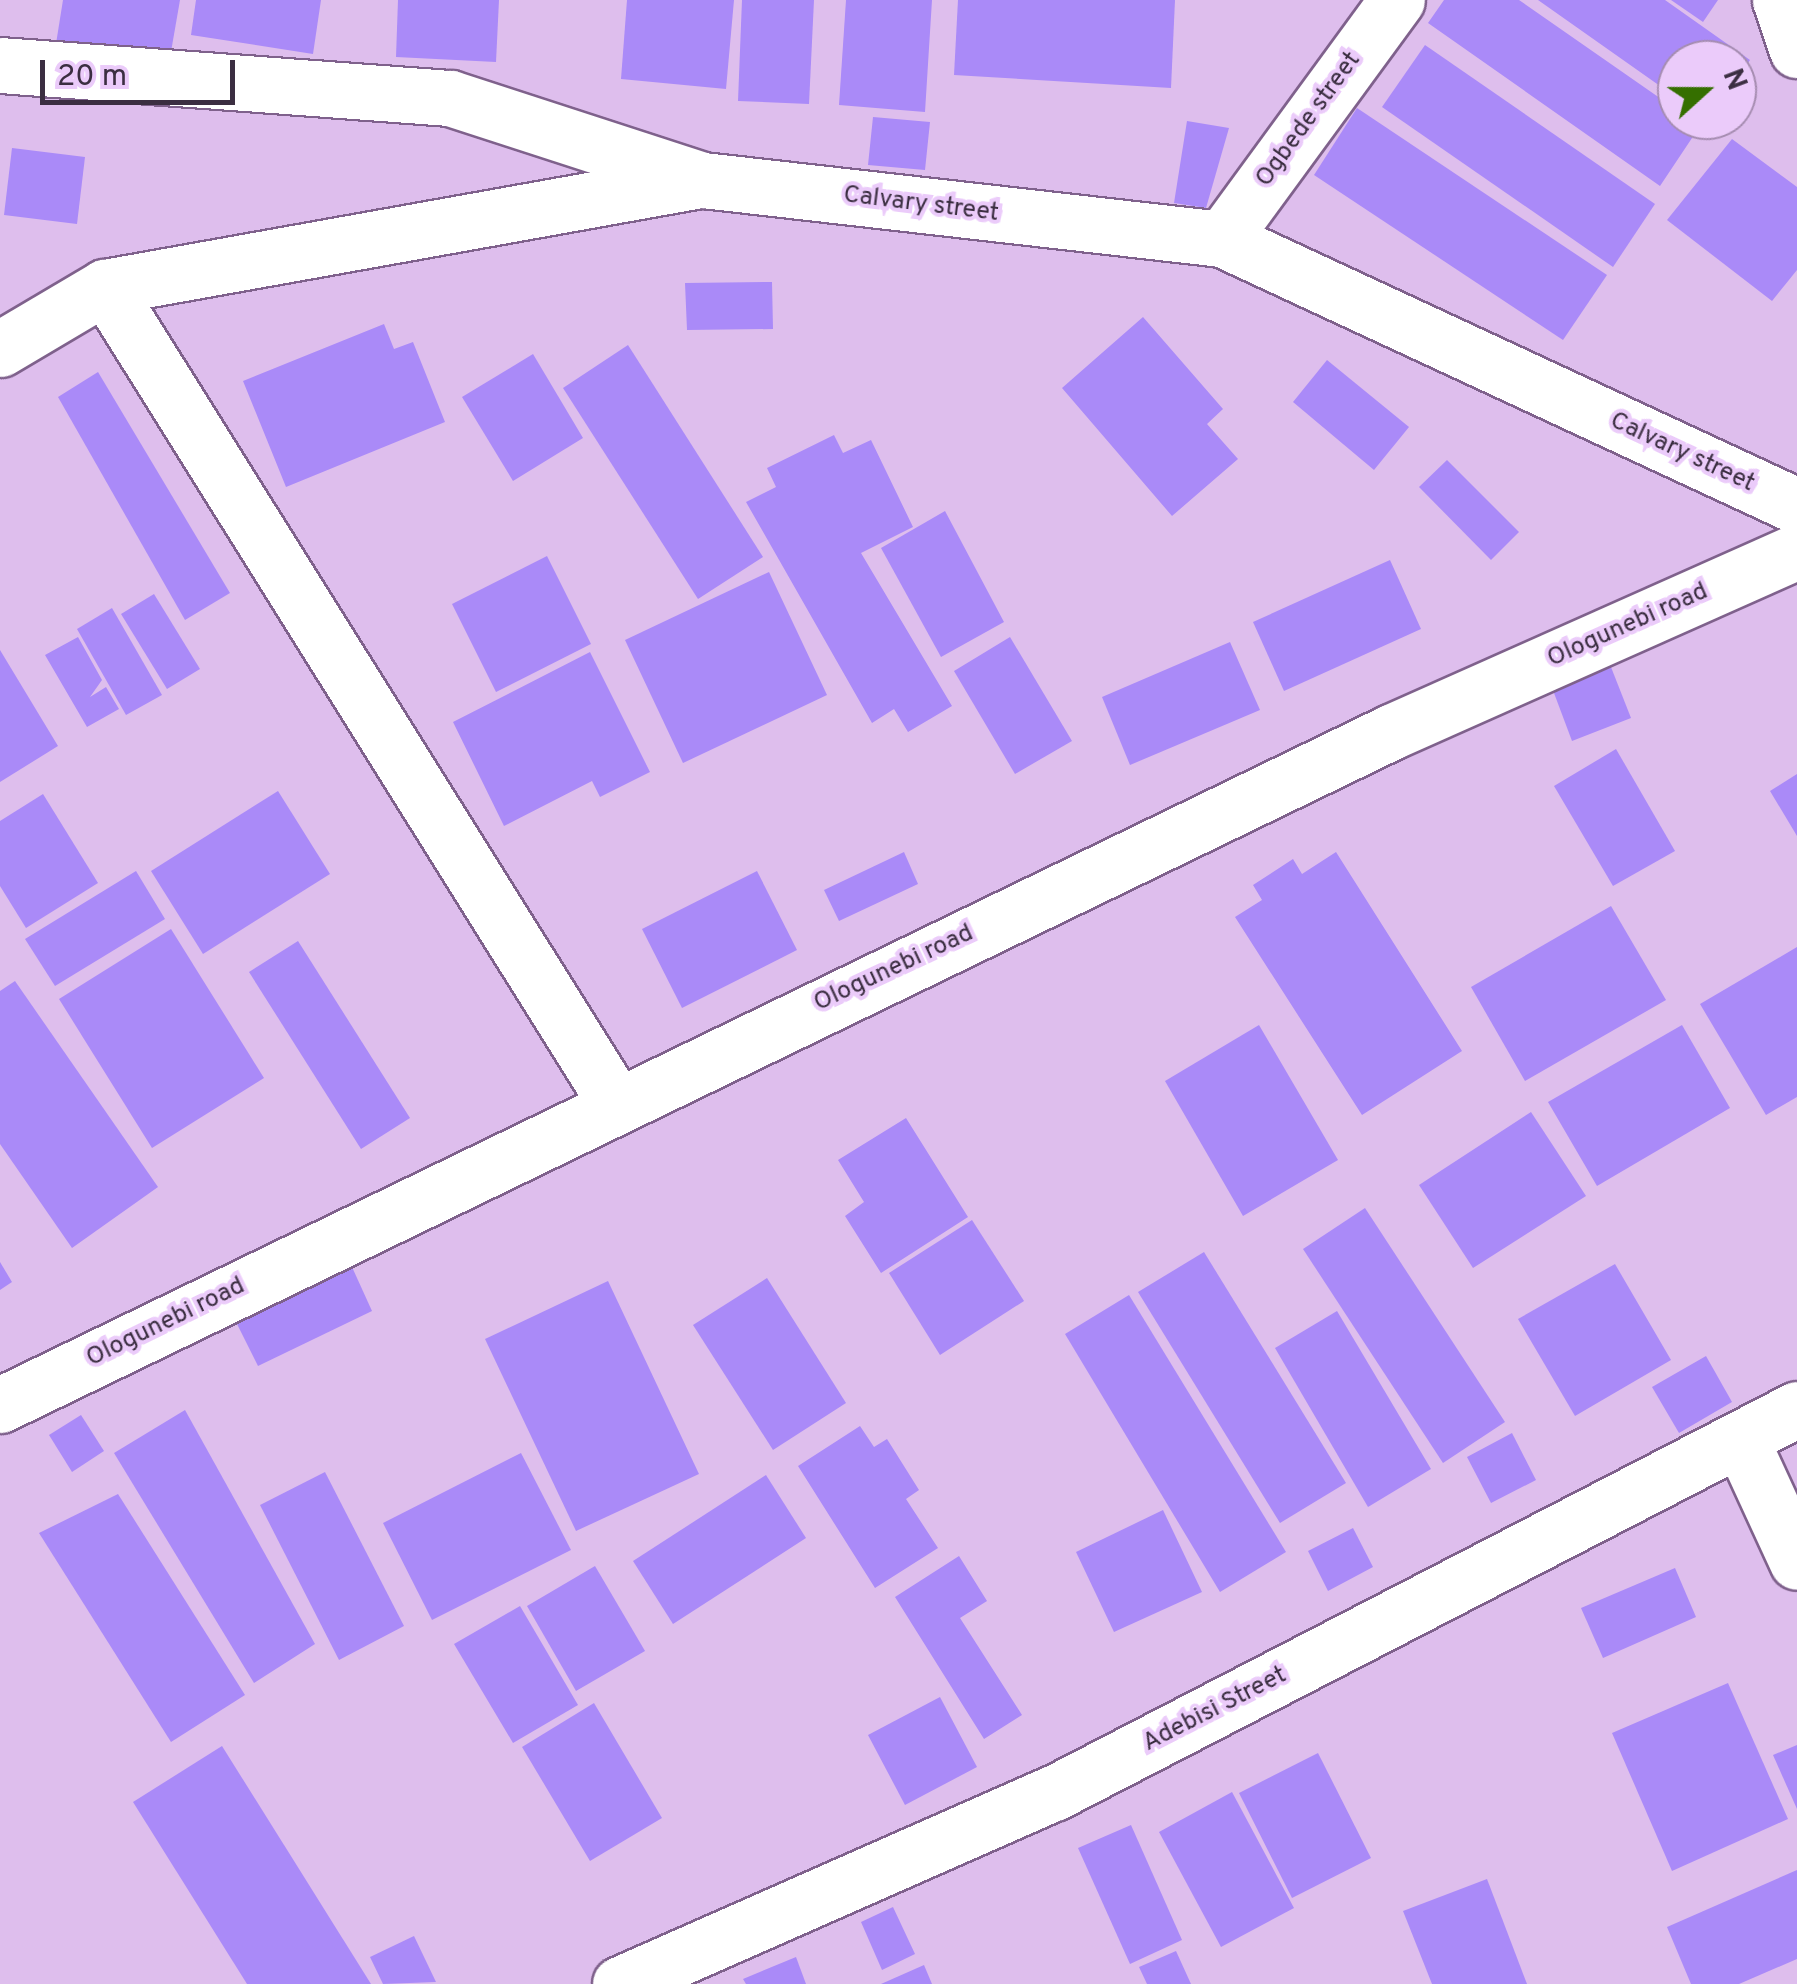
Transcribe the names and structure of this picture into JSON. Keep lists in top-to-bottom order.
{
  "streets": {
    "street": [
      "Ogbede street",
      "Calvary street",
      "Ologunebi road",
      "Adebisi Street"
    ]
  },
  "crossings": [
    ["Ogbede street", "Calvary street"]
  ],
  "scale_bar": "20 m",
  "north": "right"
}
